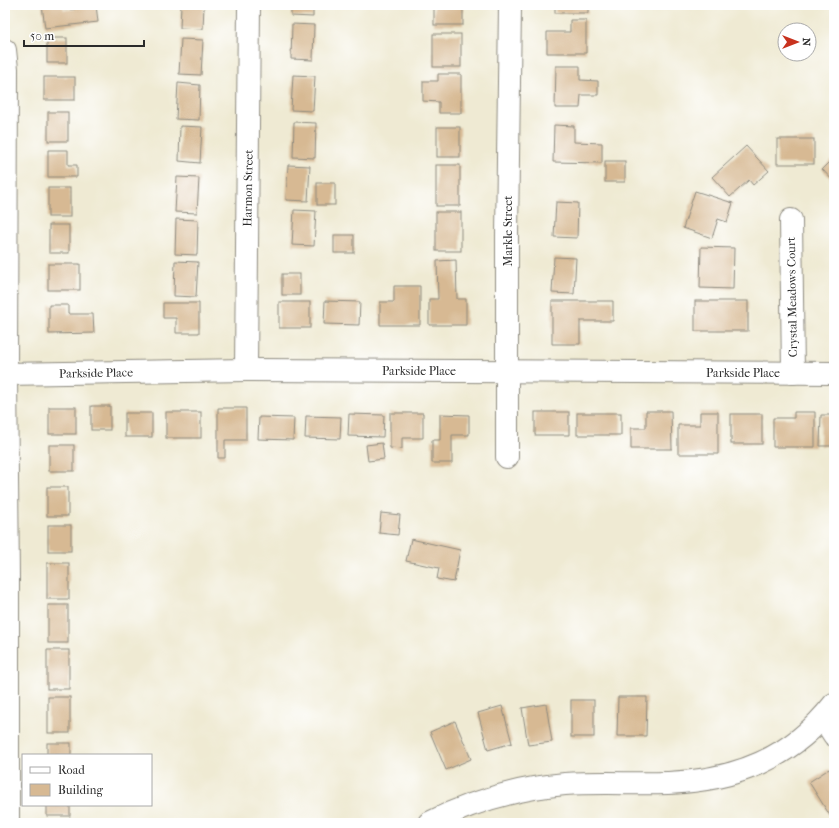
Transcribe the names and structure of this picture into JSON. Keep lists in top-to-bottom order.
{
  "streets": {
    "street": [
      "Harmon Street",
      "Markle Street",
      "Crystal Meadows Court",
      "Parkside Place"
    ]
  },
  "crossings": [
    ["Harmon Street", "Parkside Place"],
    ["Markle Street", "Parkside Place"],
    ["Crystal Meadows Court", "Parkside Place"]
  ],
  "legend": ["Road", "Building"],
  "scale_bar": "50 m",
  "north": "right"
}
